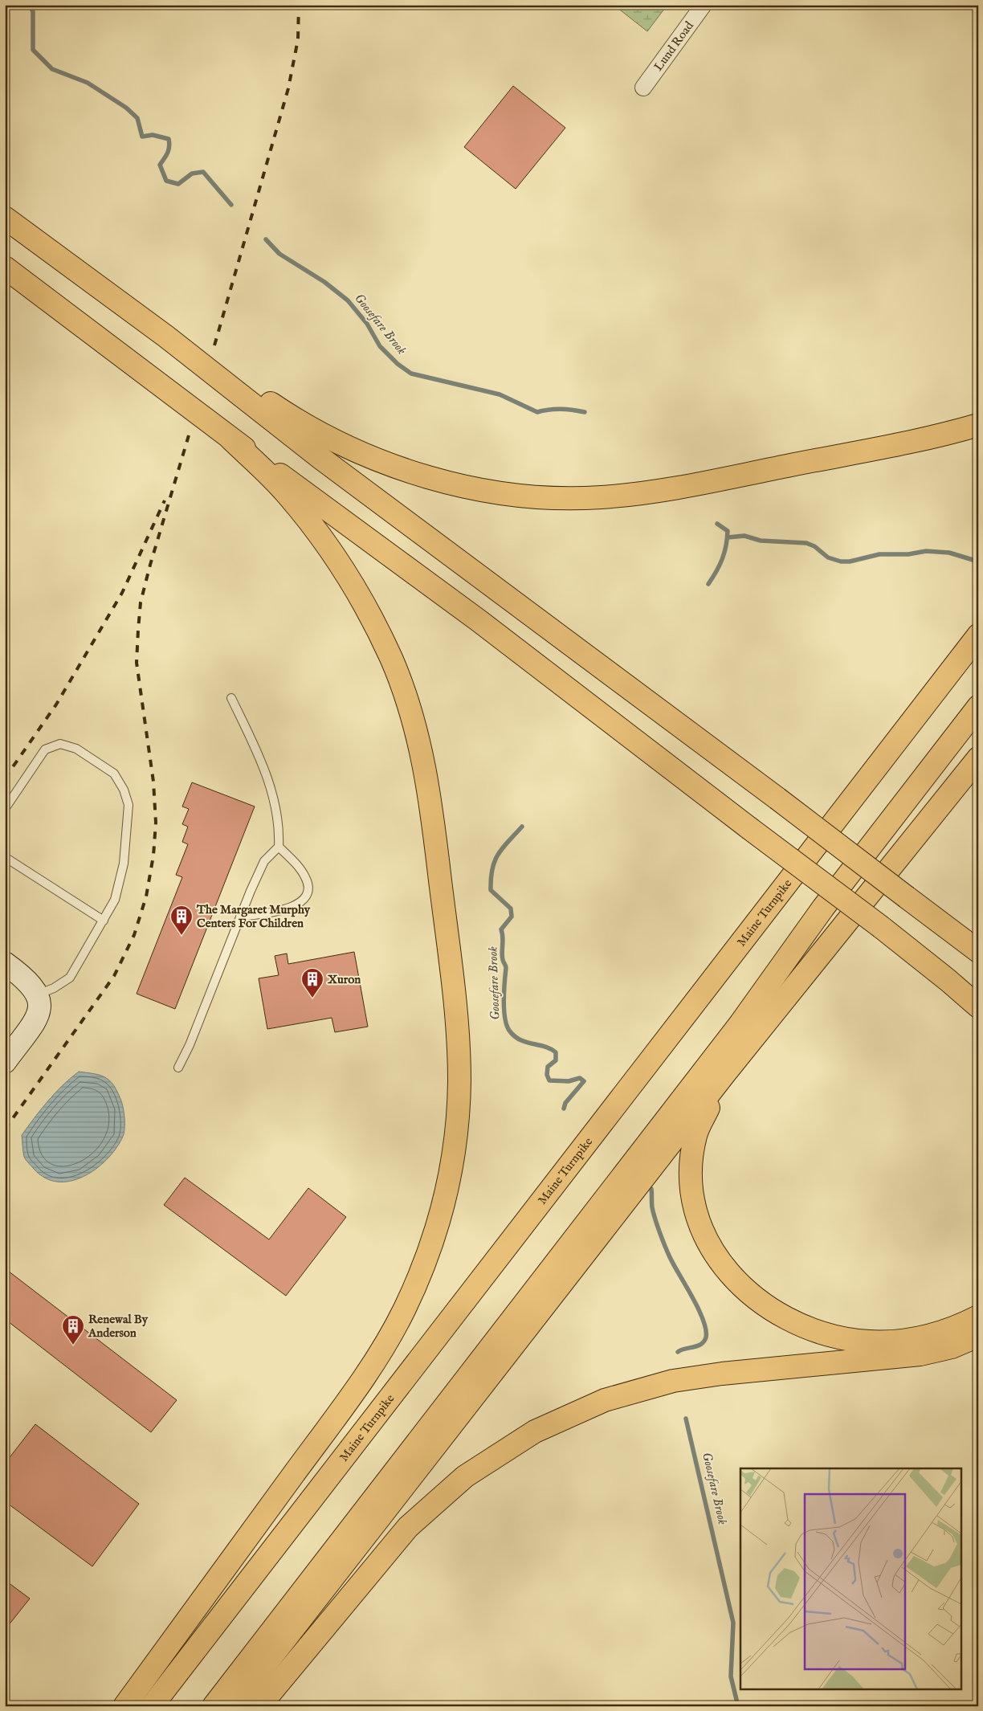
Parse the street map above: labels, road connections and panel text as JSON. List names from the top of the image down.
{
  "streets": {
    "highway": ["Maine Turnpike"],
    "street": ["Lund Road"]
  },
  "water": ["Goosefare Brook"],
  "places": {
    "building": ["The Margaret Murphy Centers For Children", "Xuron", "Renewal By Anderson"]
  }
}
